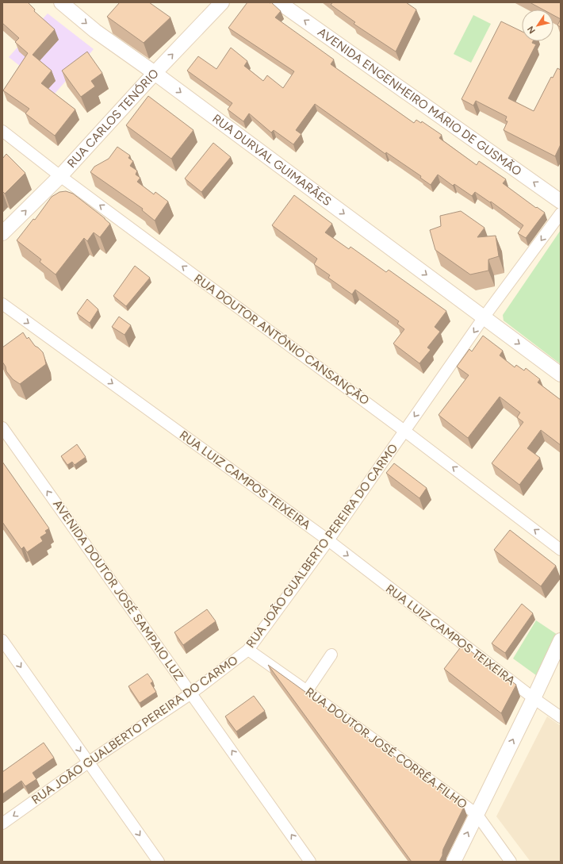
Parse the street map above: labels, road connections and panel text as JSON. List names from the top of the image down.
{
  "streets": {
    "street": [
      "AVENIDA ENGENHEIRO MÁRIO DE GUSMÃO",
      "RUA CARLOS TENÓRIO",
      "RUA DURVAL GUIMARÃES",
      "RUA DOUTOR ANTÔNIO CANSANÇÃO",
      "RUA LUIZ CAMPOS TEIXEIRA",
      "RUA JOÃO GUALBERTO PEREIRA DO CARMO",
      "AVENIDA DOUTOR JOSÉ SAMPAIO LUZ",
      "RUA DOUTOR JOSÉ CORRÊA FILHO"
    ]
  },
  "crossings": [
    ["RUA CARLOS TENÓRIO", "RUA DURVAL GUIMARÃES"],
    ["RUA CARLOS TENÓRIO", "RUA DOUTOR ANTÔNIO CANSANÇÃO"],
    ["RUA DURVAL GUIMARÃES", "RUA JOÃO GUALBERTO PEREIRA DO CARMO"],
    ["RUA DOUTOR ANTÔNIO CANSANÇÃO", "RUA JOÃO GUALBERTO PEREIRA DO CARMO"],
    ["RUA LUIZ CAMPOS TEIXEIRA", "RUA JOÃO GUALBERTO PEREIRA DO CARMO"],
    ["RUA JOÃO GUALBERTO PEREIRA DO CARMO", "AVENIDA DOUTOR JOSÉ SAMPAIO LUZ"],
    ["RUA JOÃO GUALBERTO PEREIRA DO CARMO", "RUA DOUTOR JOSÉ CORRÊA FILHO"]
  ],
  "one_way": [
    "AVENIDA ENGENHEIRO MÁRIO DE GUSMÃO",
    "RUA CARLOS TENÓRIO",
    "RUA DURVAL GUIMARÃES",
    "RUA DOUTOR ANTÔNIO CANSANÇÃO",
    "RUA LUIZ CAMPOS TEIXEIRA",
    "RUA JOÃO GUALBERTO PEREIRA DO CARMO",
    "AVENIDA DOUTOR JOSÉ SAMPAIO LUZ"
  ],
  "north": "bottom left"
}
